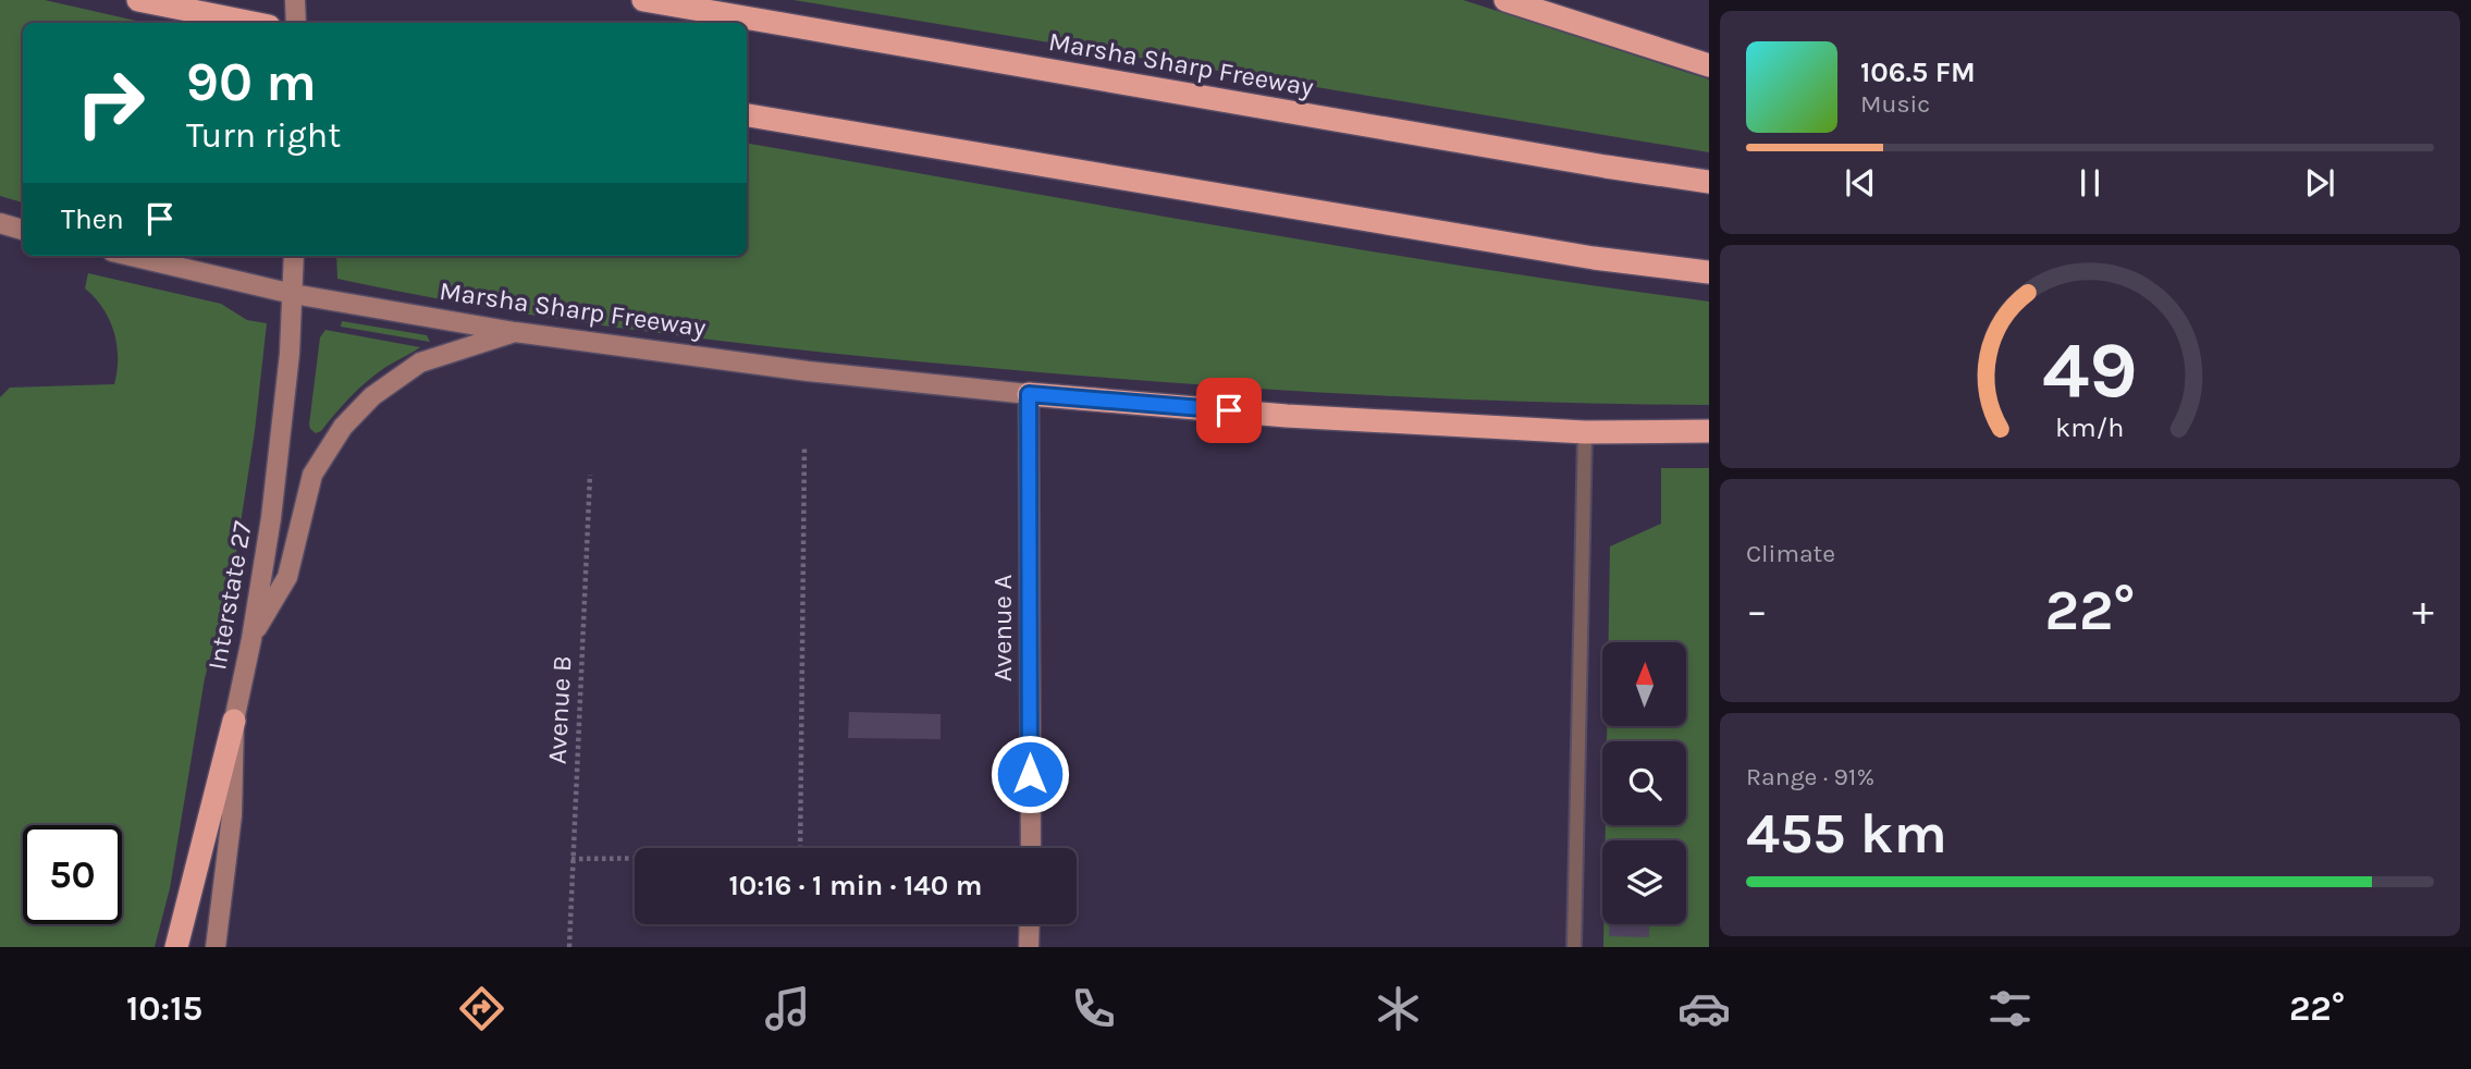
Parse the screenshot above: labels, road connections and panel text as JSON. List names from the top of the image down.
{
  "streets": {
    "highway": ["Marsha Sharp Freeway"],
    "main road": ["Interstate 27", "Avenue A"],
    "path": ["Avenue B"]
  },
  "crossings": [
    ["Marsha Sharp Freeway", "Interstate 27"],
    ["Marsha Sharp Freeway", "Avenue A"]
  ],
  "north": "top",
  "page": {
    "turn": ["90 m", "Turn right"],
    "song": ["106.5 FM", "Music"],
    "then": "Then",
    "tile": [
      "Climate",
      ["Range · 91%", "455 km"]
    ],
    "heat": ["−", "22°", "+"],
    "limit": "50",
    "trip": "10:16 · 1 min · 140 m",
    "tabs": ["10:15", "22°"],
    "gauge": ["49", "km/h"]
  }
}
